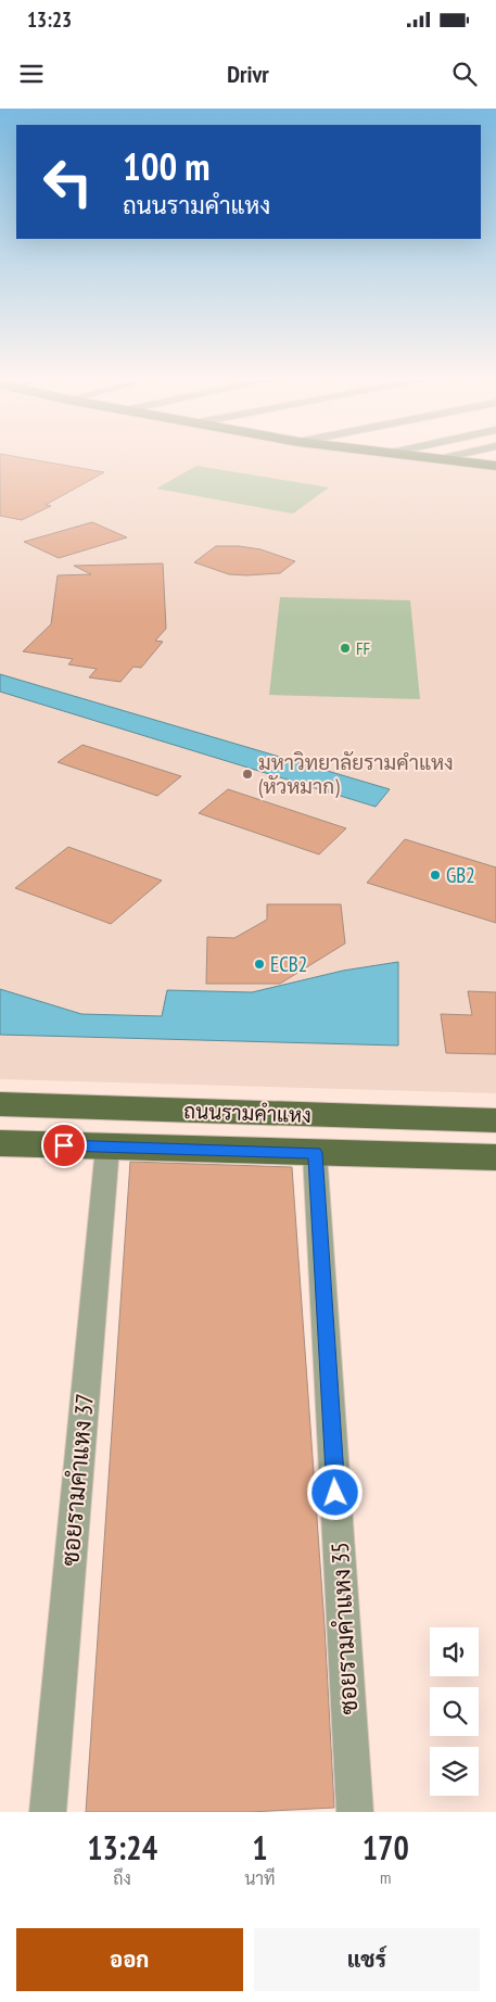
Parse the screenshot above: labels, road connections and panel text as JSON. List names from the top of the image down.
{
  "streets": {
    "main road": ["ถนนรามคำแหง"],
    "street": ["ซอยรามคำแหง 37", "ซอยรามคำแหง 35"]
  },
  "crossings": [
    ["ถนนรามคำแหง", "ซอยรามคำแหง 37"],
    ["ถนนรามคำแหง", "ซอยรามคำแหง 35"]
  ],
  "places": [
    "FF",
    "มหาวิทยาลัยรามคำแหง (หัวหมาก)",
    "GB2",
    "ECB2"
  ],
  "page": {
    "status": "13:23",
    "header": "Drivr",
    "turn": ["100 m", "ถนนรามคำแหง"],
    "eta": [
      "13:24",
      "ถึง",
      "1",
      "นาที",
      "170",
      "m"
    ],
    "buttons": ["ออก", "แชร์"]
  }
}
